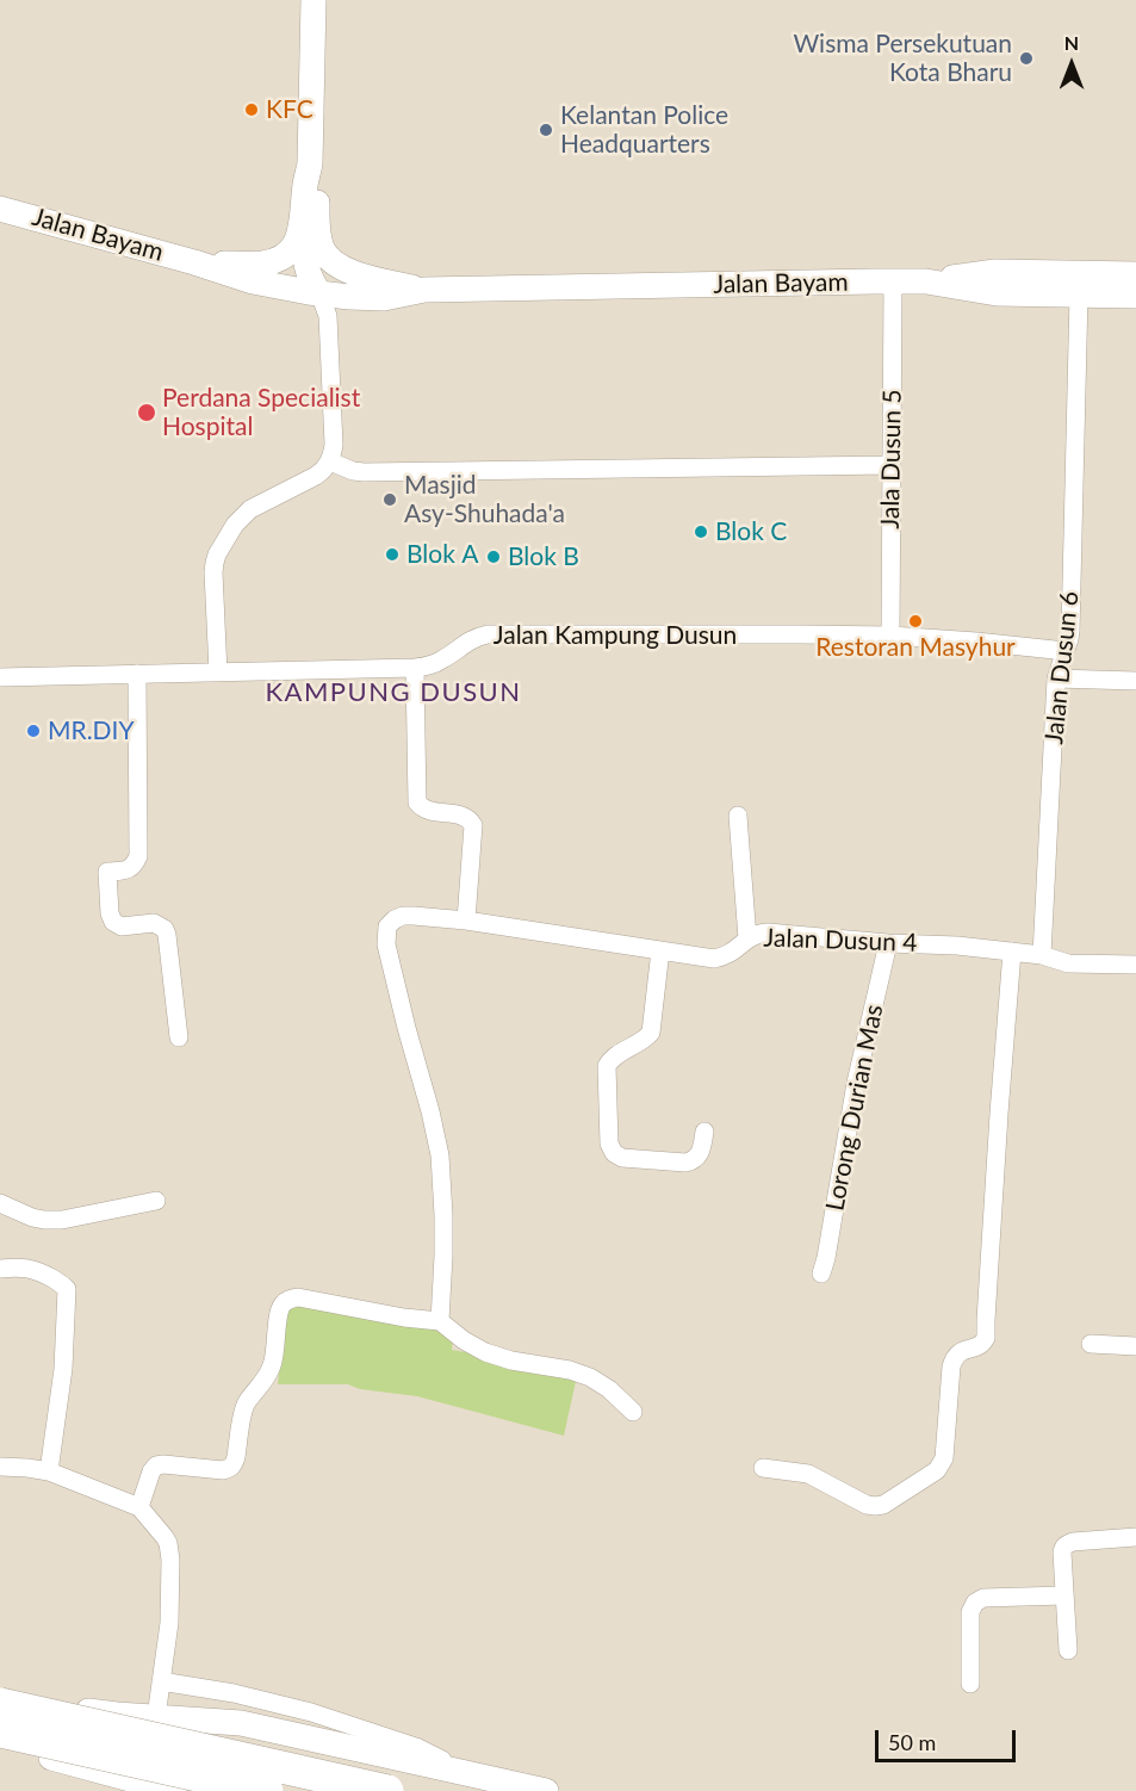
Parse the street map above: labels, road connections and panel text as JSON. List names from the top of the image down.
{
  "streets": {
    "main road": ["Jalan Bayam"],
    "street": [
      "Jala Dusun 5",
      "Jalan Kampung Dusun",
      "Jalan Dusun 6",
      "Jalan Dusun 4",
      "Lorong Durian Mas"
    ]
  },
  "crossings": [
    ["Jalan Bayam", "Jala Dusun 5"],
    ["Jalan Bayam", "Jalan Dusun 6"],
    ["Jala Dusun 5", "Jalan Kampung Dusun"],
    ["Jalan Kampung Dusun", "Jalan Dusun 6"],
    ["Jalan Dusun 6", "Jalan Dusun 4"],
    ["Jalan Dusun 4", "Lorong Durian Mas"]
  ],
  "districts": ["KAMPUNG DUSUN"],
  "places": [
    "Wisma Persekutuan Kota Bharu",
    "KFC",
    "Kelantan Police Headquarters",
    "Perdana Specialist Hospital",
    "Masjid Asy-Shuhada'a",
    "Blok C",
    "Blok A",
    "Blok B",
    "Restoran Masyhur",
    "MR.DIY"
  ],
  "scale_bar": "50 m",
  "north": "top"
}
